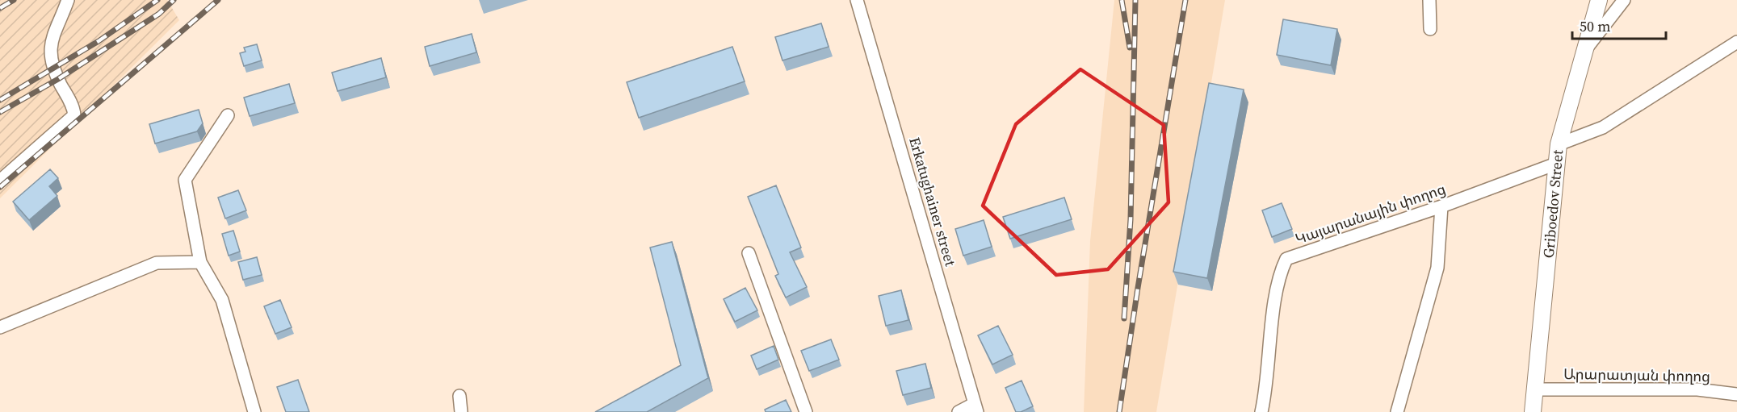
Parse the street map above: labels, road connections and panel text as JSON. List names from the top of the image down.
{
  "streets": {
    "main road": ["Griboedov Street"],
    "street": ["Erkatughainer street", "Կայարանային փողոց", "Արարատյան փողոց"]
  },
  "crossings": [
    ["Griboedov Street", "Կայարանային փողոց"],
    ["Griboedov Street", "Արարատյան փողոց"]
  ],
  "scale_bar": "50 m"
}
